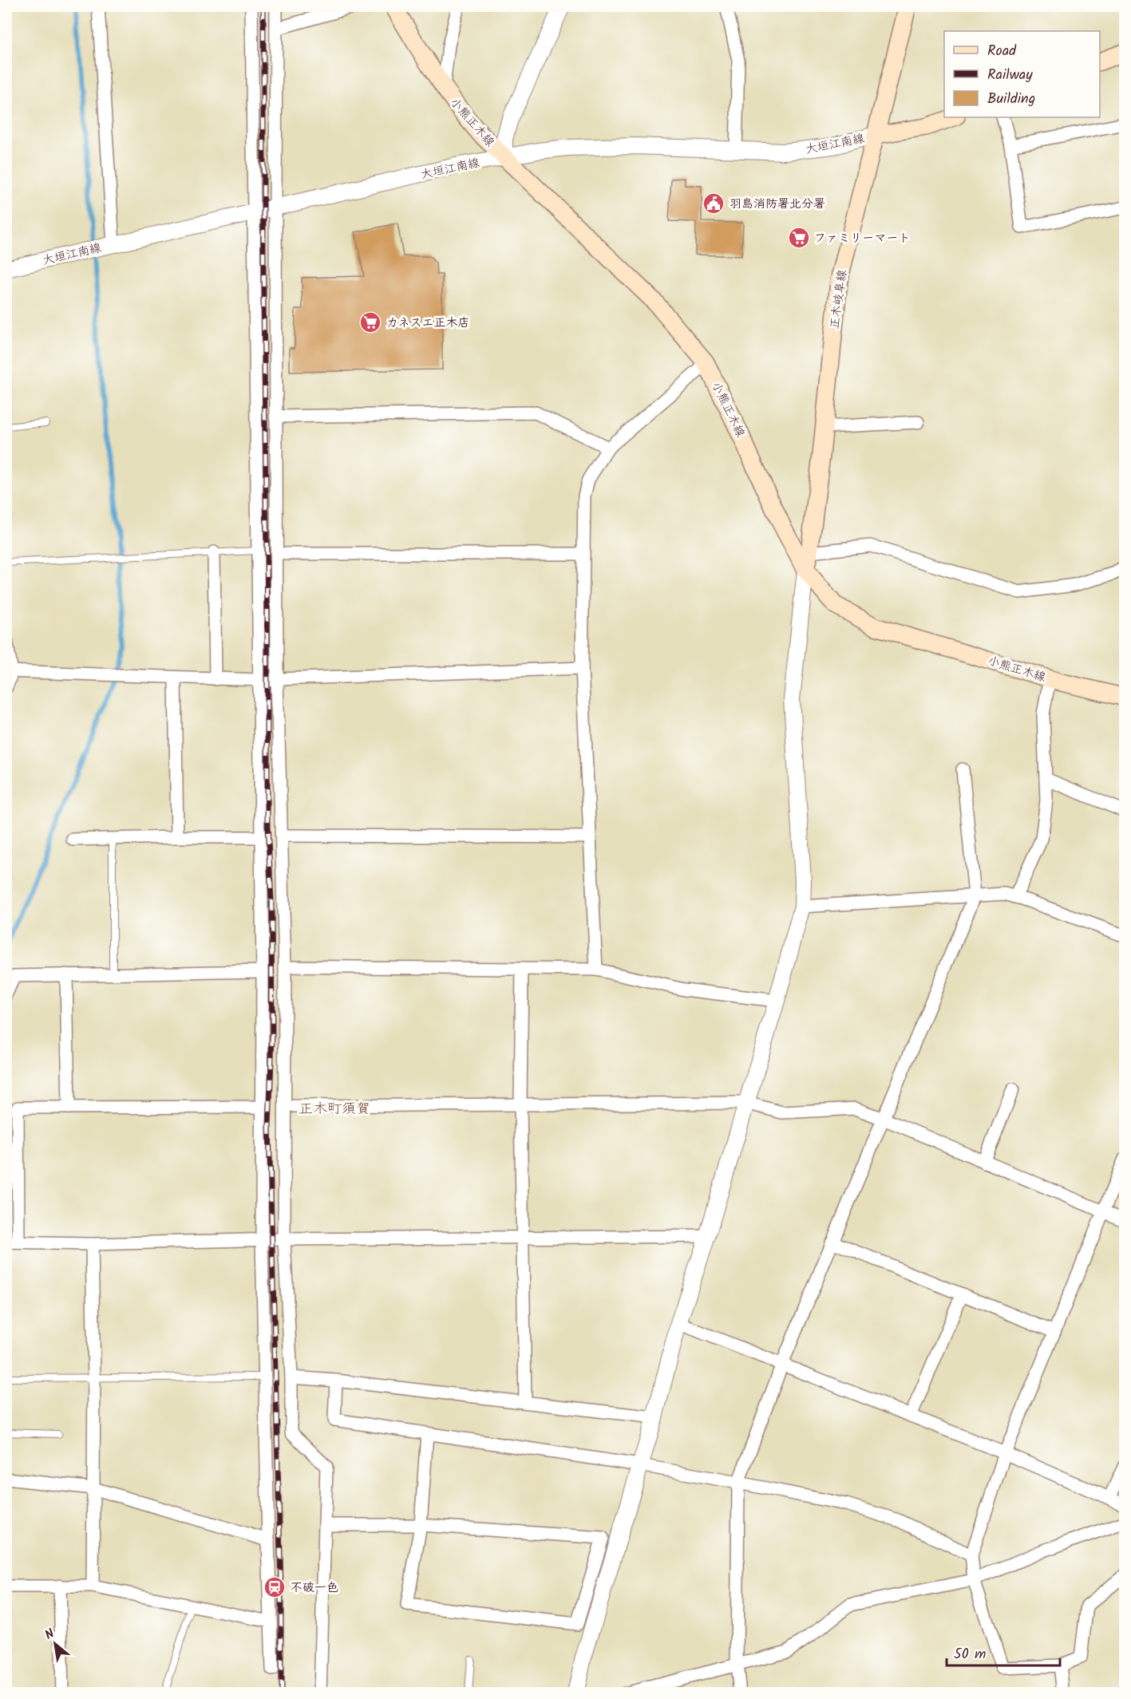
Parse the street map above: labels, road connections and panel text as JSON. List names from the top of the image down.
{
  "streets": {
    "main road": ["小熊正木線", "大垣江南線", "正木岐阜線"]
  },
  "crossings": [
    ["小熊正木線", "大垣江南線"],
    ["小熊正木線", "正木岐阜線"],
    ["大垣江南線", "正木岐阜線"]
  ],
  "districts": ["正木町須賀"],
  "places": {
    "public building": ["羽島消防署北分署"],
    "supermarket": ["ファミリーマート", "カネスエ正木店"],
    "station": ["不破一色"]
  },
  "legend": ["Road", "Railway", "Building"],
  "scale_bar": "50 m",
  "north": "top left"
}
